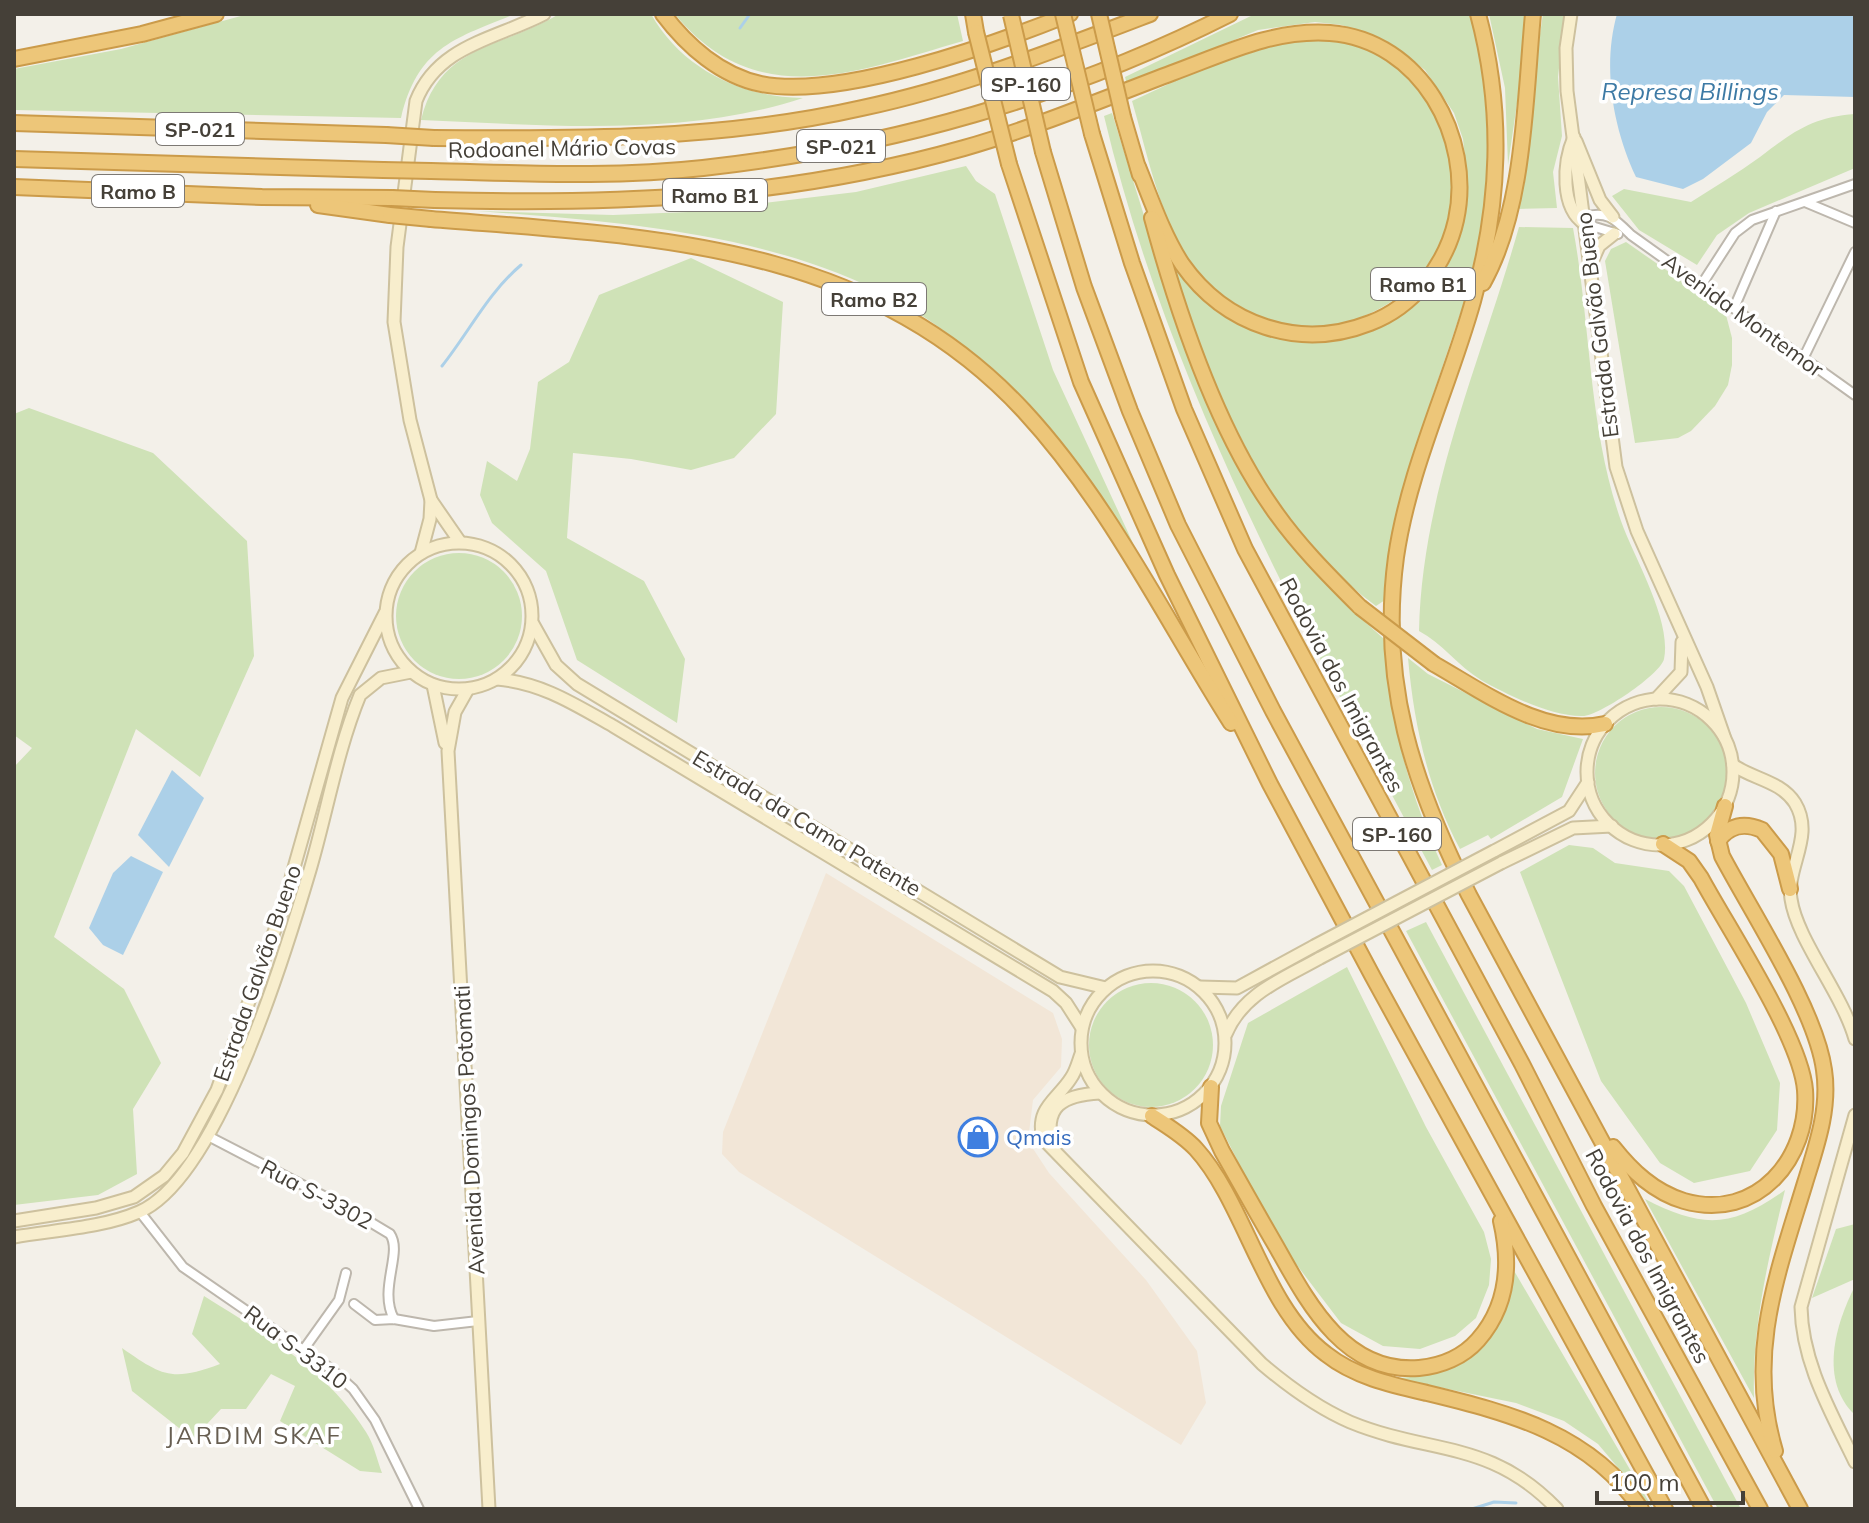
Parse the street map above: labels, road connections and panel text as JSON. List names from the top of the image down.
{
  "streets": {
    "highway": [
      "SP-160",
      "SP-021",
      "Rodoanel Mário Covas",
      "Ramo B",
      "Ramo B1",
      "Ramo B2",
      "Rodovia dos Imigrantes"
    ],
    "main road": ["Estrada Galvão Bueno", "Estrada da Cama Patente", "Avenida Domingos Potomati"],
    "street": ["Avenida Montemor", "Rua S-3302", "Rua S-3310"]
  },
  "crossings": [
    ["Ramo B", "Ramo B1"],
    ["Ramo B", "Ramo B2"],
    ["Ramo B1", "Ramo B2"],
    ["Estrada Galvão Bueno", "Estrada da Cama Patente"],
    ["Estrada Galvão Bueno", "Avenida Domingos Potomati"],
    ["Estrada Galvão Bueno", "Rua S-3302"],
    ["Estrada Galvão Bueno", "Rua S-3310"],
    ["Estrada da Cama Patente", "Avenida Domingos Potomati"]
  ],
  "districts": ["JARDIM SKAF"],
  "water": ["Represa Billings"],
  "places": {
    "shop": ["Qmais"]
  },
  "scale_bar": "100 m"
}
